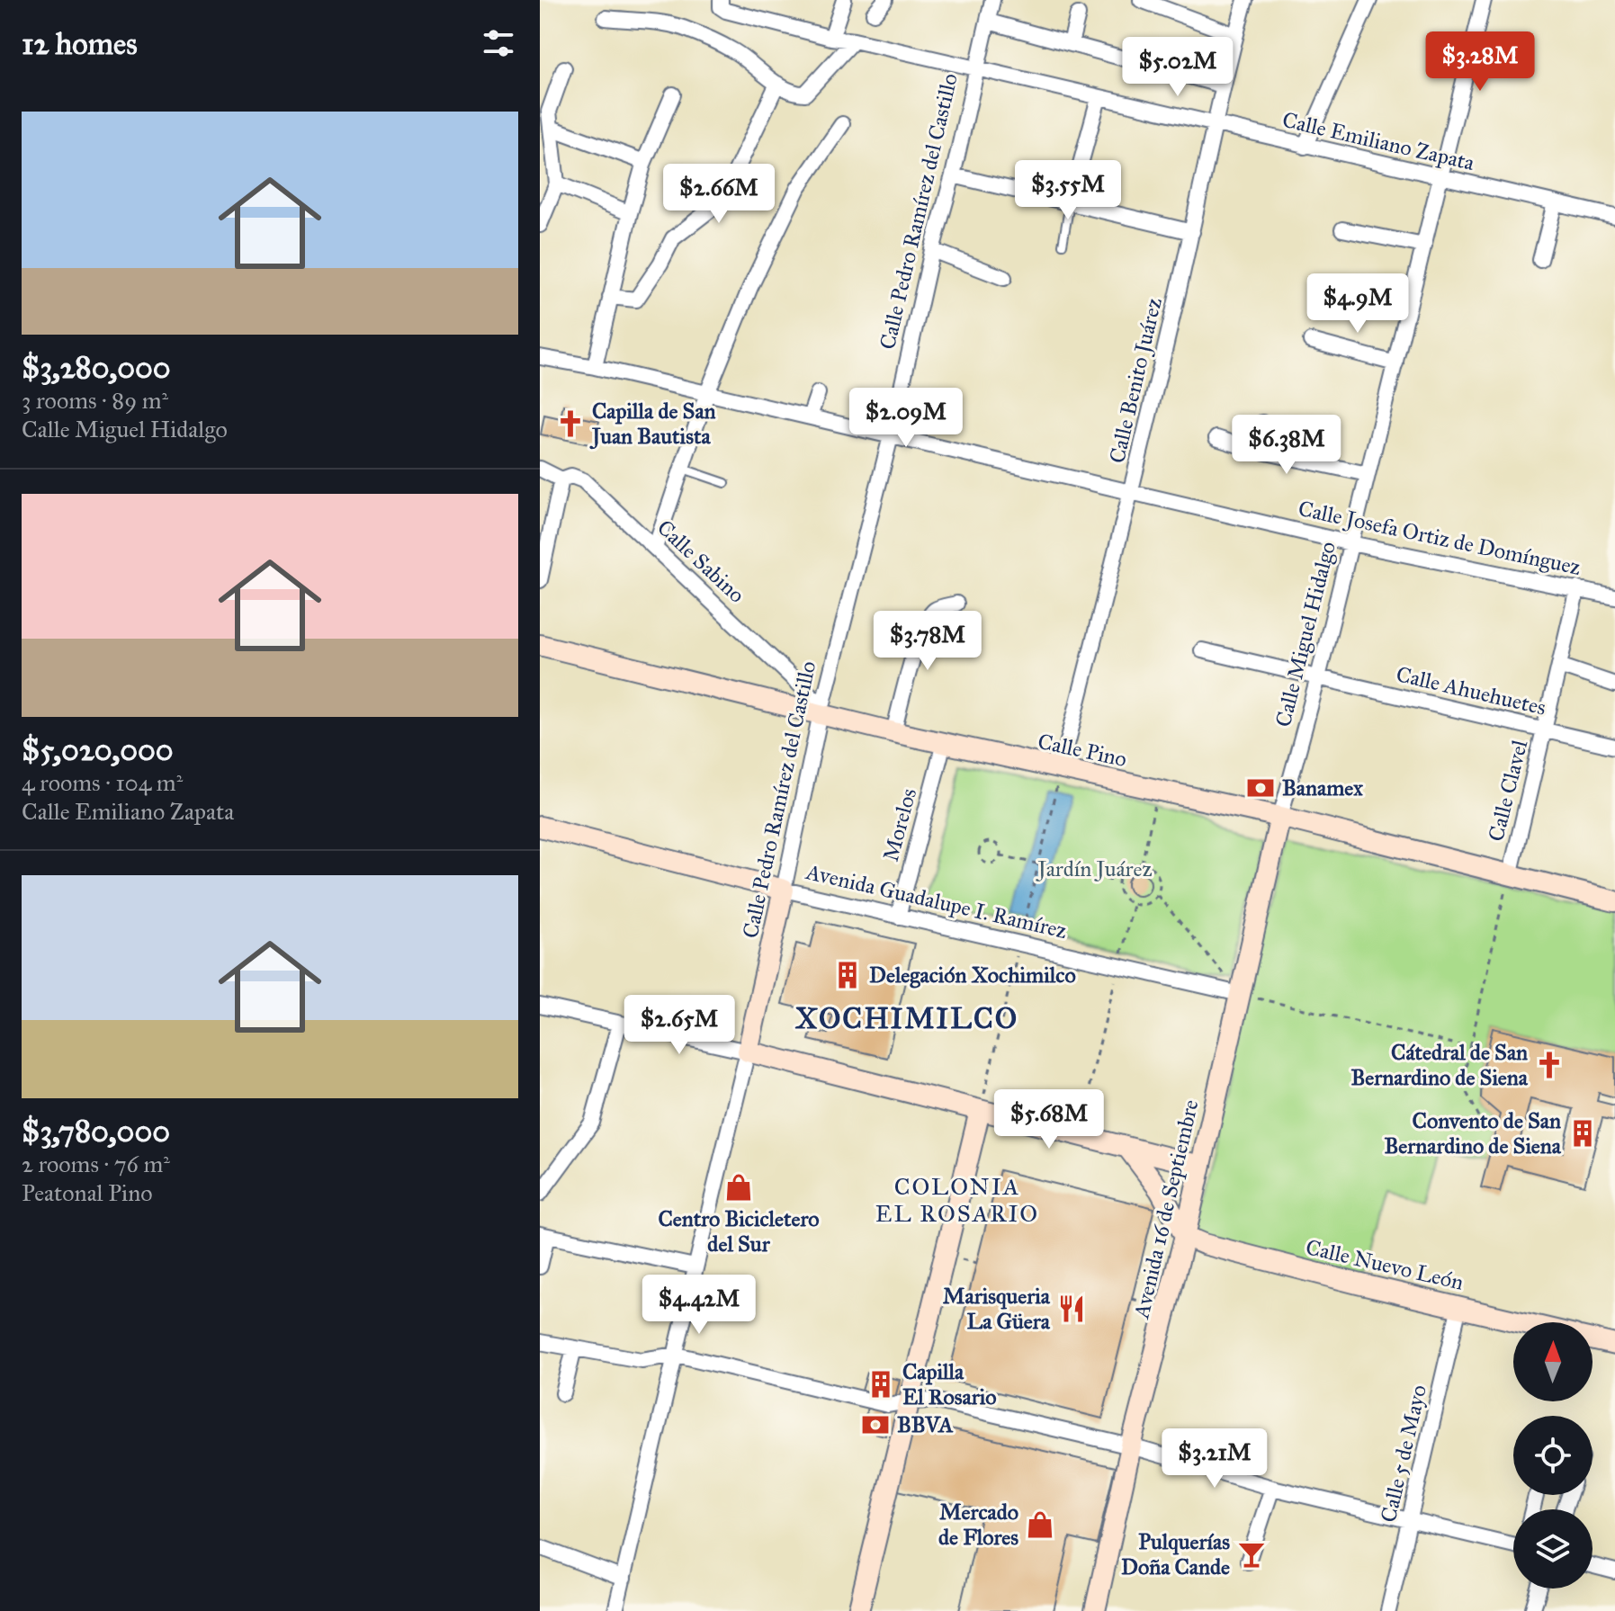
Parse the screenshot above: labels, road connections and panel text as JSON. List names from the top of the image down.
{
  "streets": {
    "street": [
      "Calle Emiliano Zapata",
      "Calle Pedro Ramírez del Castillo",
      "Calle Benito Juárez",
      "Calle Josefa Ortiz de Domínguez",
      "Calle Sabino",
      "Calle Miguel Hidalgo",
      "Calle Ahuehuetes",
      "Calle Pino",
      "Calle Clavel",
      "Morelos",
      "Avenida Guadalupe I. Ramírez",
      "Avenida 16 de Septiembre",
      "Calle Nuevo León",
      "Calle 5 de Mayo"
    ]
  },
  "crossings": [
    ["Calle Emiliano Zapata", "Calle Pedro Ramírez del Castillo"],
    ["Calle Emiliano Zapata", "Calle Benito Juárez"],
    ["Calle Emiliano Zapata", "Calle Miguel Hidalgo"],
    ["Calle Pedro Ramírez del Castillo", "Calle Josefa Ortiz de Domínguez"],
    ["Calle Pedro Ramírez del Castillo", "Calle Sabino"],
    ["Calle Pedro Ramírez del Castillo", "Calle Pino"],
    ["Calle Pedro Ramírez del Castillo", "Avenida Guadalupe I. Ramírez"],
    ["Calle Benito Juárez", "Calle Josefa Ortiz de Domínguez"],
    ["Calle Benito Juárez", "Calle Pino"],
    ["Calle Josefa Ortiz de Domínguez", "Calle Miguel Hidalgo"],
    ["Calle Josefa Ortiz de Domínguez", "Calle Clavel"],
    ["Calle Sabino", "Calle Pino"],
    ["Calle Miguel Hidalgo", "Calle Ahuehuetes"],
    ["Calle Miguel Hidalgo", "Calle Pino"],
    ["Calle Miguel Hidalgo", "Avenida 16 de Septiembre"],
    ["Calle Ahuehuetes", "Calle Clavel"],
    ["Calle Pino", "Calle Clavel"],
    ["Calle Pino", "Morelos"],
    ["Calle Pino", "Avenida 16 de Septiembre"],
    ["Morelos", "Avenida Guadalupe I. Ramírez"],
    ["Avenida Guadalupe I. Ramírez", "Avenida 16 de Septiembre"],
    ["Avenida 16 de Septiembre", "Calle Nuevo León"],
    ["Calle Nuevo León", "Calle 5 de Mayo"]
  ],
  "districts": ["XOCHIMILCO", "COLONIA EL ROSARIO"],
  "parks": ["Jardín Juárez"],
  "places": {
    "church": ["Capilla de San Juan Bautista", "Cátedral de San Bernardino de Siena"],
    "bank": ["Banamex", "BBVA"],
    "building": ["Delegación Xochimilco", "Convento de San Bernardino de Siena", "Capilla El Rosario"],
    "shop": ["Centro Bicicletero del Sur", "Mercado de Flores"],
    "restaurant": ["Marisqueria La Güera"],
    "bar": ["Pulquerías Doña Cande"]
  },
  "north": "top",
  "page": {
    "heading": "12 homes",
    "price": [
      "$3.28M",
      "$5.02M",
      "$3.55M",
      "$2.66M",
      "$4.9M",
      "$2.09M",
      "$6.38M",
      "$3.78M",
      "$2.65M",
      "$5.68M",
      "$4.42M",
      "$3.21M"
    ],
    "list": [
      {
        "name": "$3,280,000",
        "note": "3 rooms · 89 m² · Calle Miguel Hidalgo"
      },
      {
        "name": "$5,020,000",
        "note": "4 rooms · 104 m² · Calle Emiliano Zapata"
      },
      {
        "name": "$3,780,000",
        "note": "2 rooms · 76 m² · Peatonal Pino"
      }
    ]
  }
}
